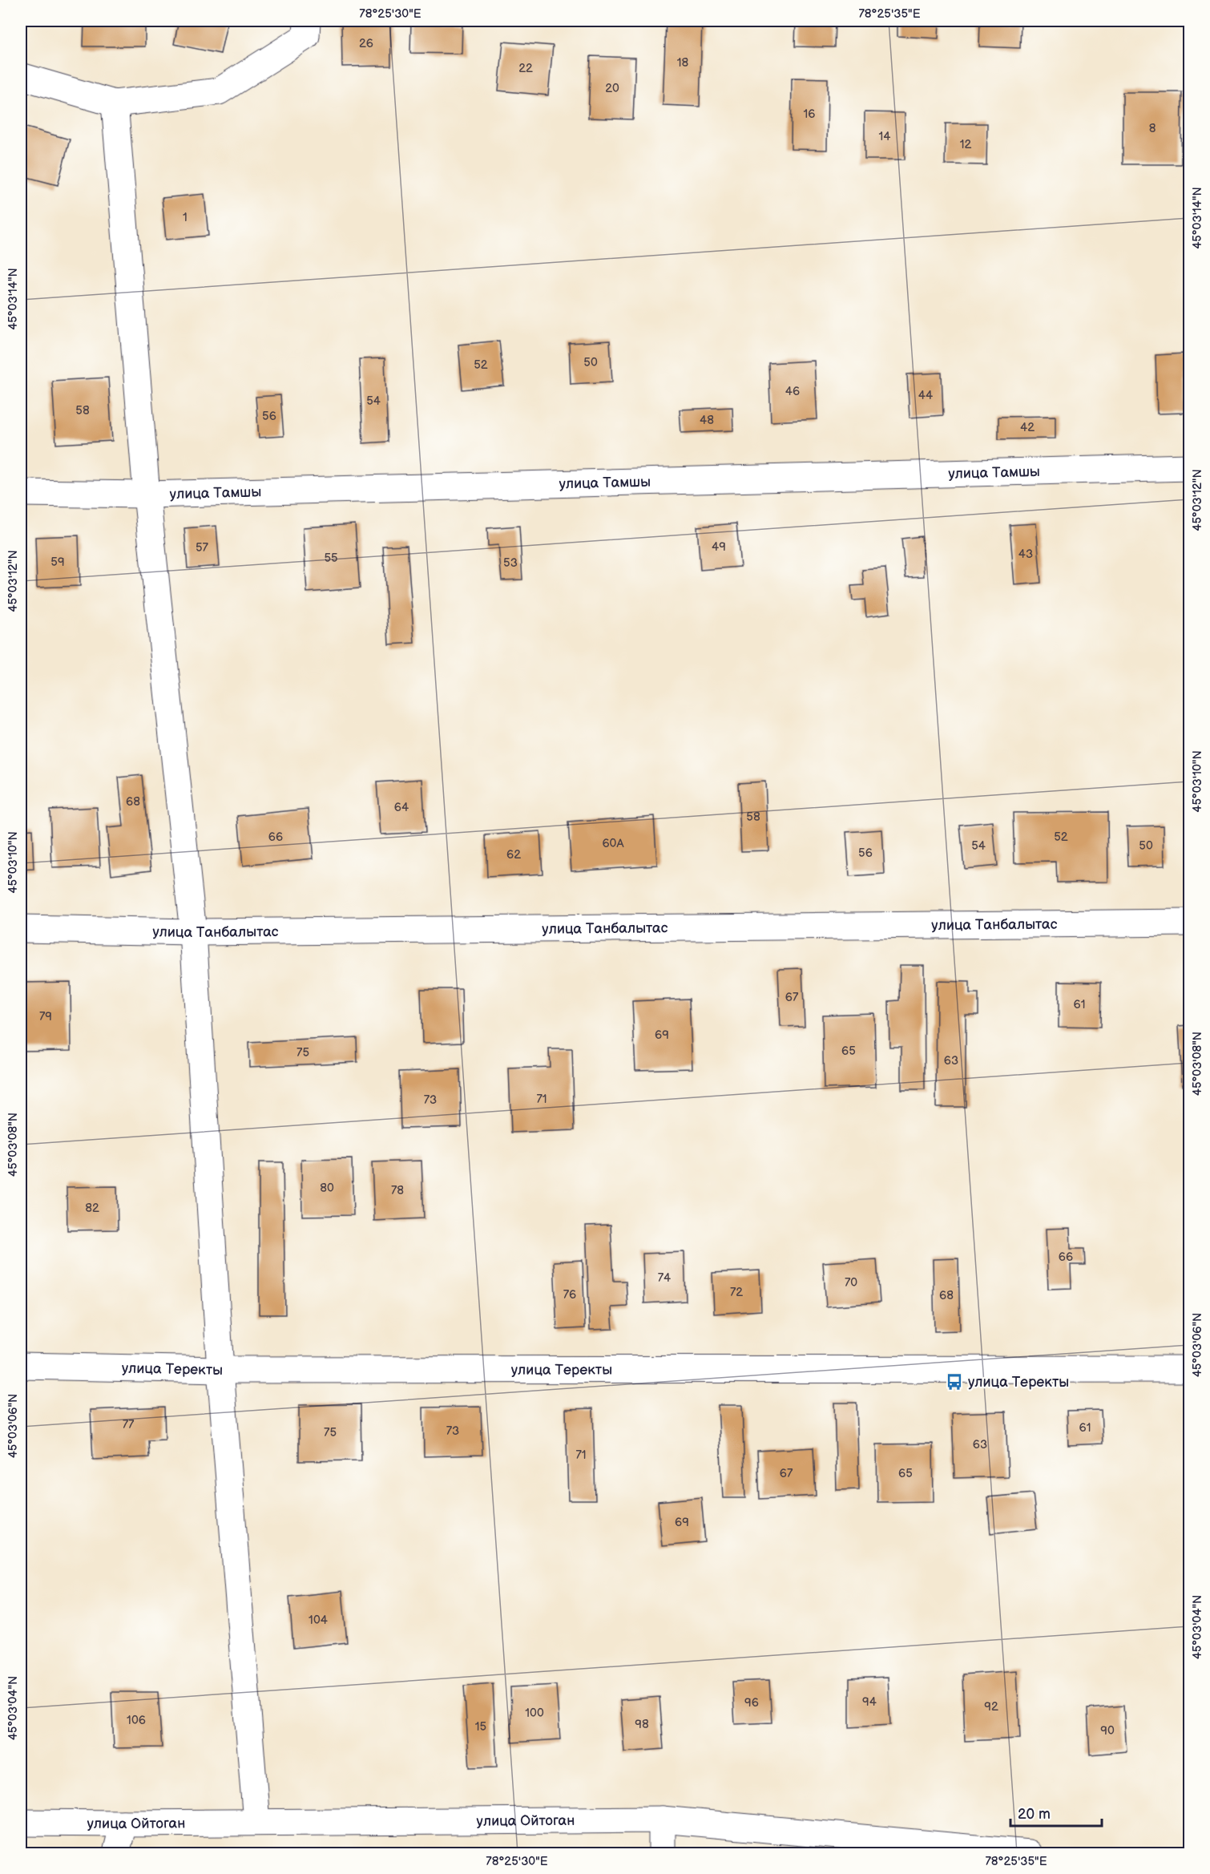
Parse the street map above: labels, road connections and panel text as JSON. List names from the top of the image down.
{
  "streets": {
    "street": [
      "улица Тамшы",
      "улица Танбалытас",
      "улица Теректы",
      "улица Ойтоган"
    ]
  },
  "places": {
    "bus stop": ["улица Теректы"]
  },
  "house_numbers": [
    "26",
    "18",
    "22",
    "20",
    "16",
    "8",
    "14",
    "12",
    "1",
    "50",
    "52",
    "46",
    "44",
    "54",
    "58",
    "56",
    "48",
    "42",
    "49",
    "57",
    "43",
    "55",
    "59",
    "53",
    "68",
    "64",
    "58",
    "66",
    "52",
    "60А",
    "54",
    "50",
    "56",
    "62",
    "67",
    "61",
    "79",
    "69",
    "65",
    "75",
    "63",
    "71",
    "73",
    "80",
    "78",
    "82",
    "66",
    "74",
    "70",
    "72",
    "76",
    "68",
    "77",
    "61",
    "73",
    "75",
    "63",
    "71",
    "67",
    "65",
    "69",
    "104",
    "94",
    "96",
    "92",
    "100",
    "106",
    "98",
    "15",
    "90"
  ],
  "scale_bar": "20 m",
  "coordinates": [
    "78°25'30\"E",
    "78°25'35\"E",
    "45°03'14\"N",
    "45°03'12\"N",
    "45°03'10\"N",
    "45°03'08\"N",
    "45°03'06\"N",
    "45°03'04\"N"
  ]
}
